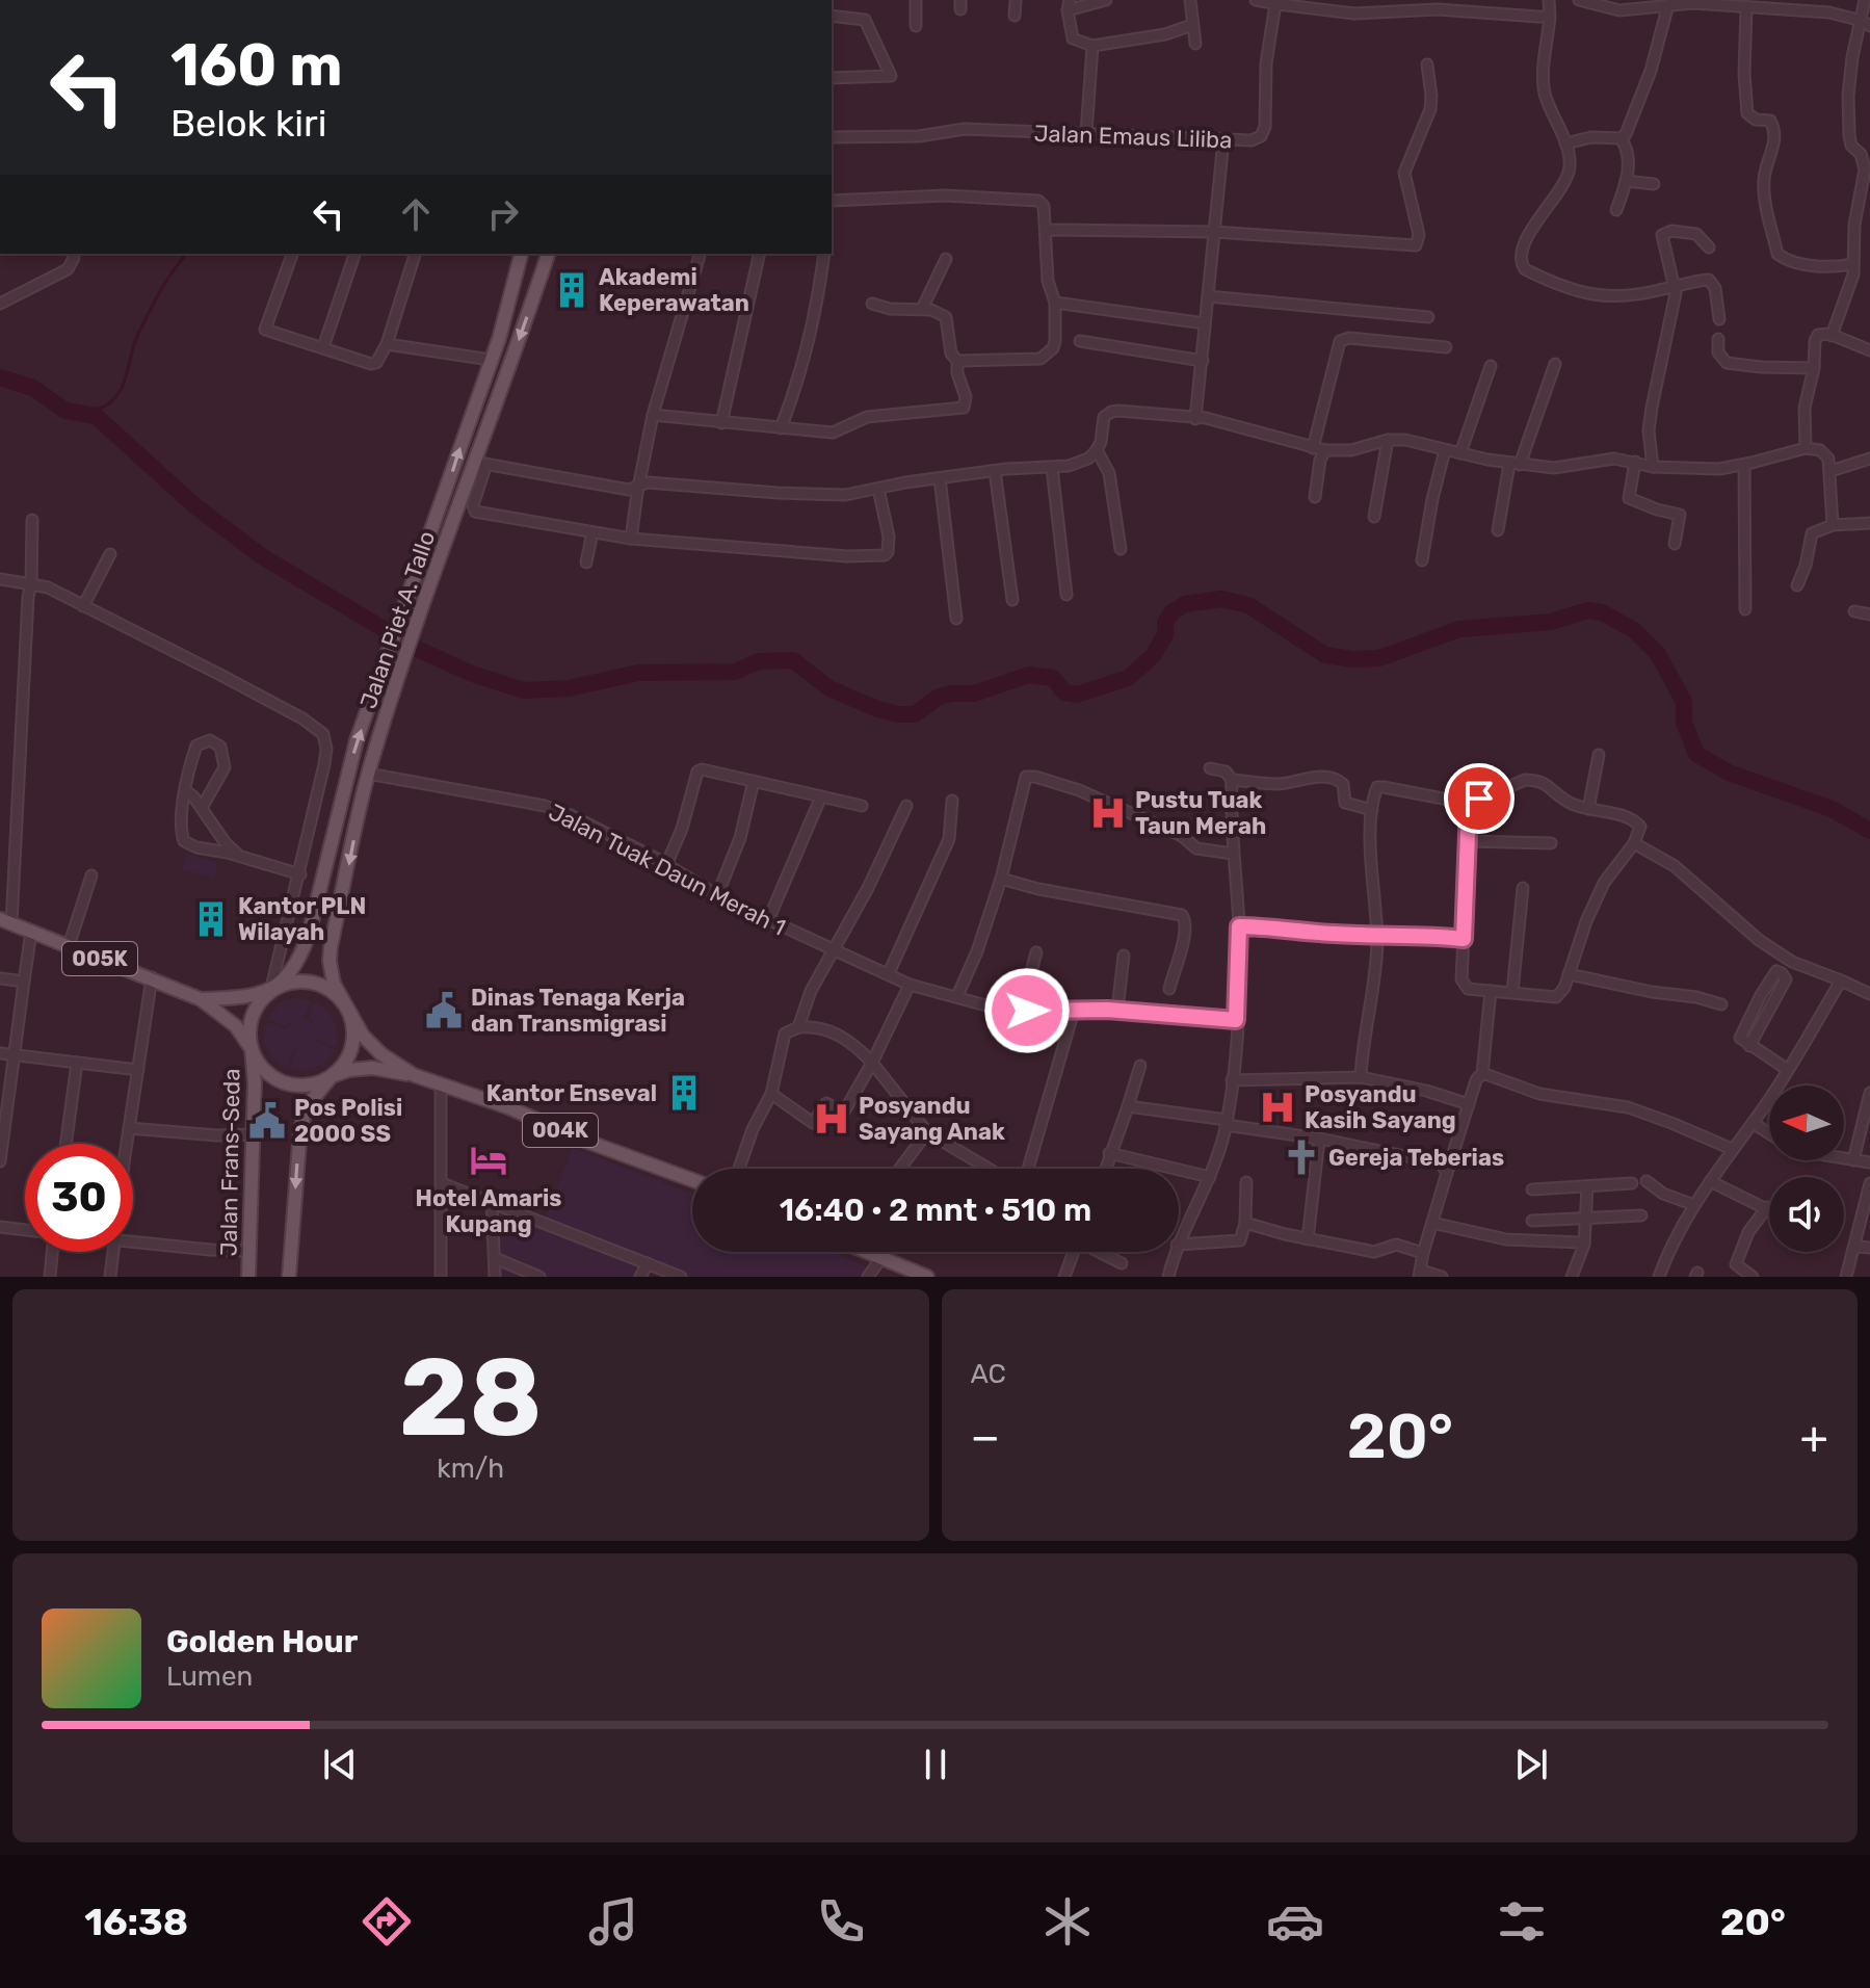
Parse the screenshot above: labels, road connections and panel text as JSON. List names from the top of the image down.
{
  "streets": {
    "main road": [
      "Jalan Piet A. Tallo",
      "005K",
      "004K",
      "Jalan Frans-Seda"
    ],
    "street": ["Jalan Emaus Liliba", "Jalan Tuak Daun Merah 1"]
  },
  "crossings": [
    ["Jalan Piet A. Tallo", "Jalan Tuak Daun Merah 1"],
    ["Jalan Piet A. Tallo", "005K"],
    ["Jalan Piet A. Tallo", "004K"],
    ["Jalan Piet A. Tallo", "Jalan Frans-Seda"],
    ["005K", "004K"],
    ["005K", "Jalan Frans-Seda"],
    ["004K", "Jalan Frans-Seda"]
  ],
  "places": {
    "building": ["Akademi Keperawatan", "Kantor PLN Wilayah", "Kantor Enseval"],
    "hospital": ["Pustu Tuak Taun Merah", "Posyandu Kasih Sayang", "Posyandu Sayang Anak"],
    "public building": ["Dinas Tenaga Kerja dan Transmigrasi", "Pos Polisi 2000 SS"],
    "church": ["Gereja Teberias"],
    "hotel": ["Hotel Amaris Kupang"]
  },
  "north": "left",
  "page": {
    "turn": ["160 m", "Belok kiri"],
    "limit": "30",
    "trip": "16:40 · 2 mnt · 510 m",
    "tile": [
      ["28", "km/h"],
      "AC"
    ],
    "heat": ["−", "20°", "+"],
    "song": ["Golden Hour", "Lumen"],
    "tabs": ["16:38", "20°"]
  }
}
